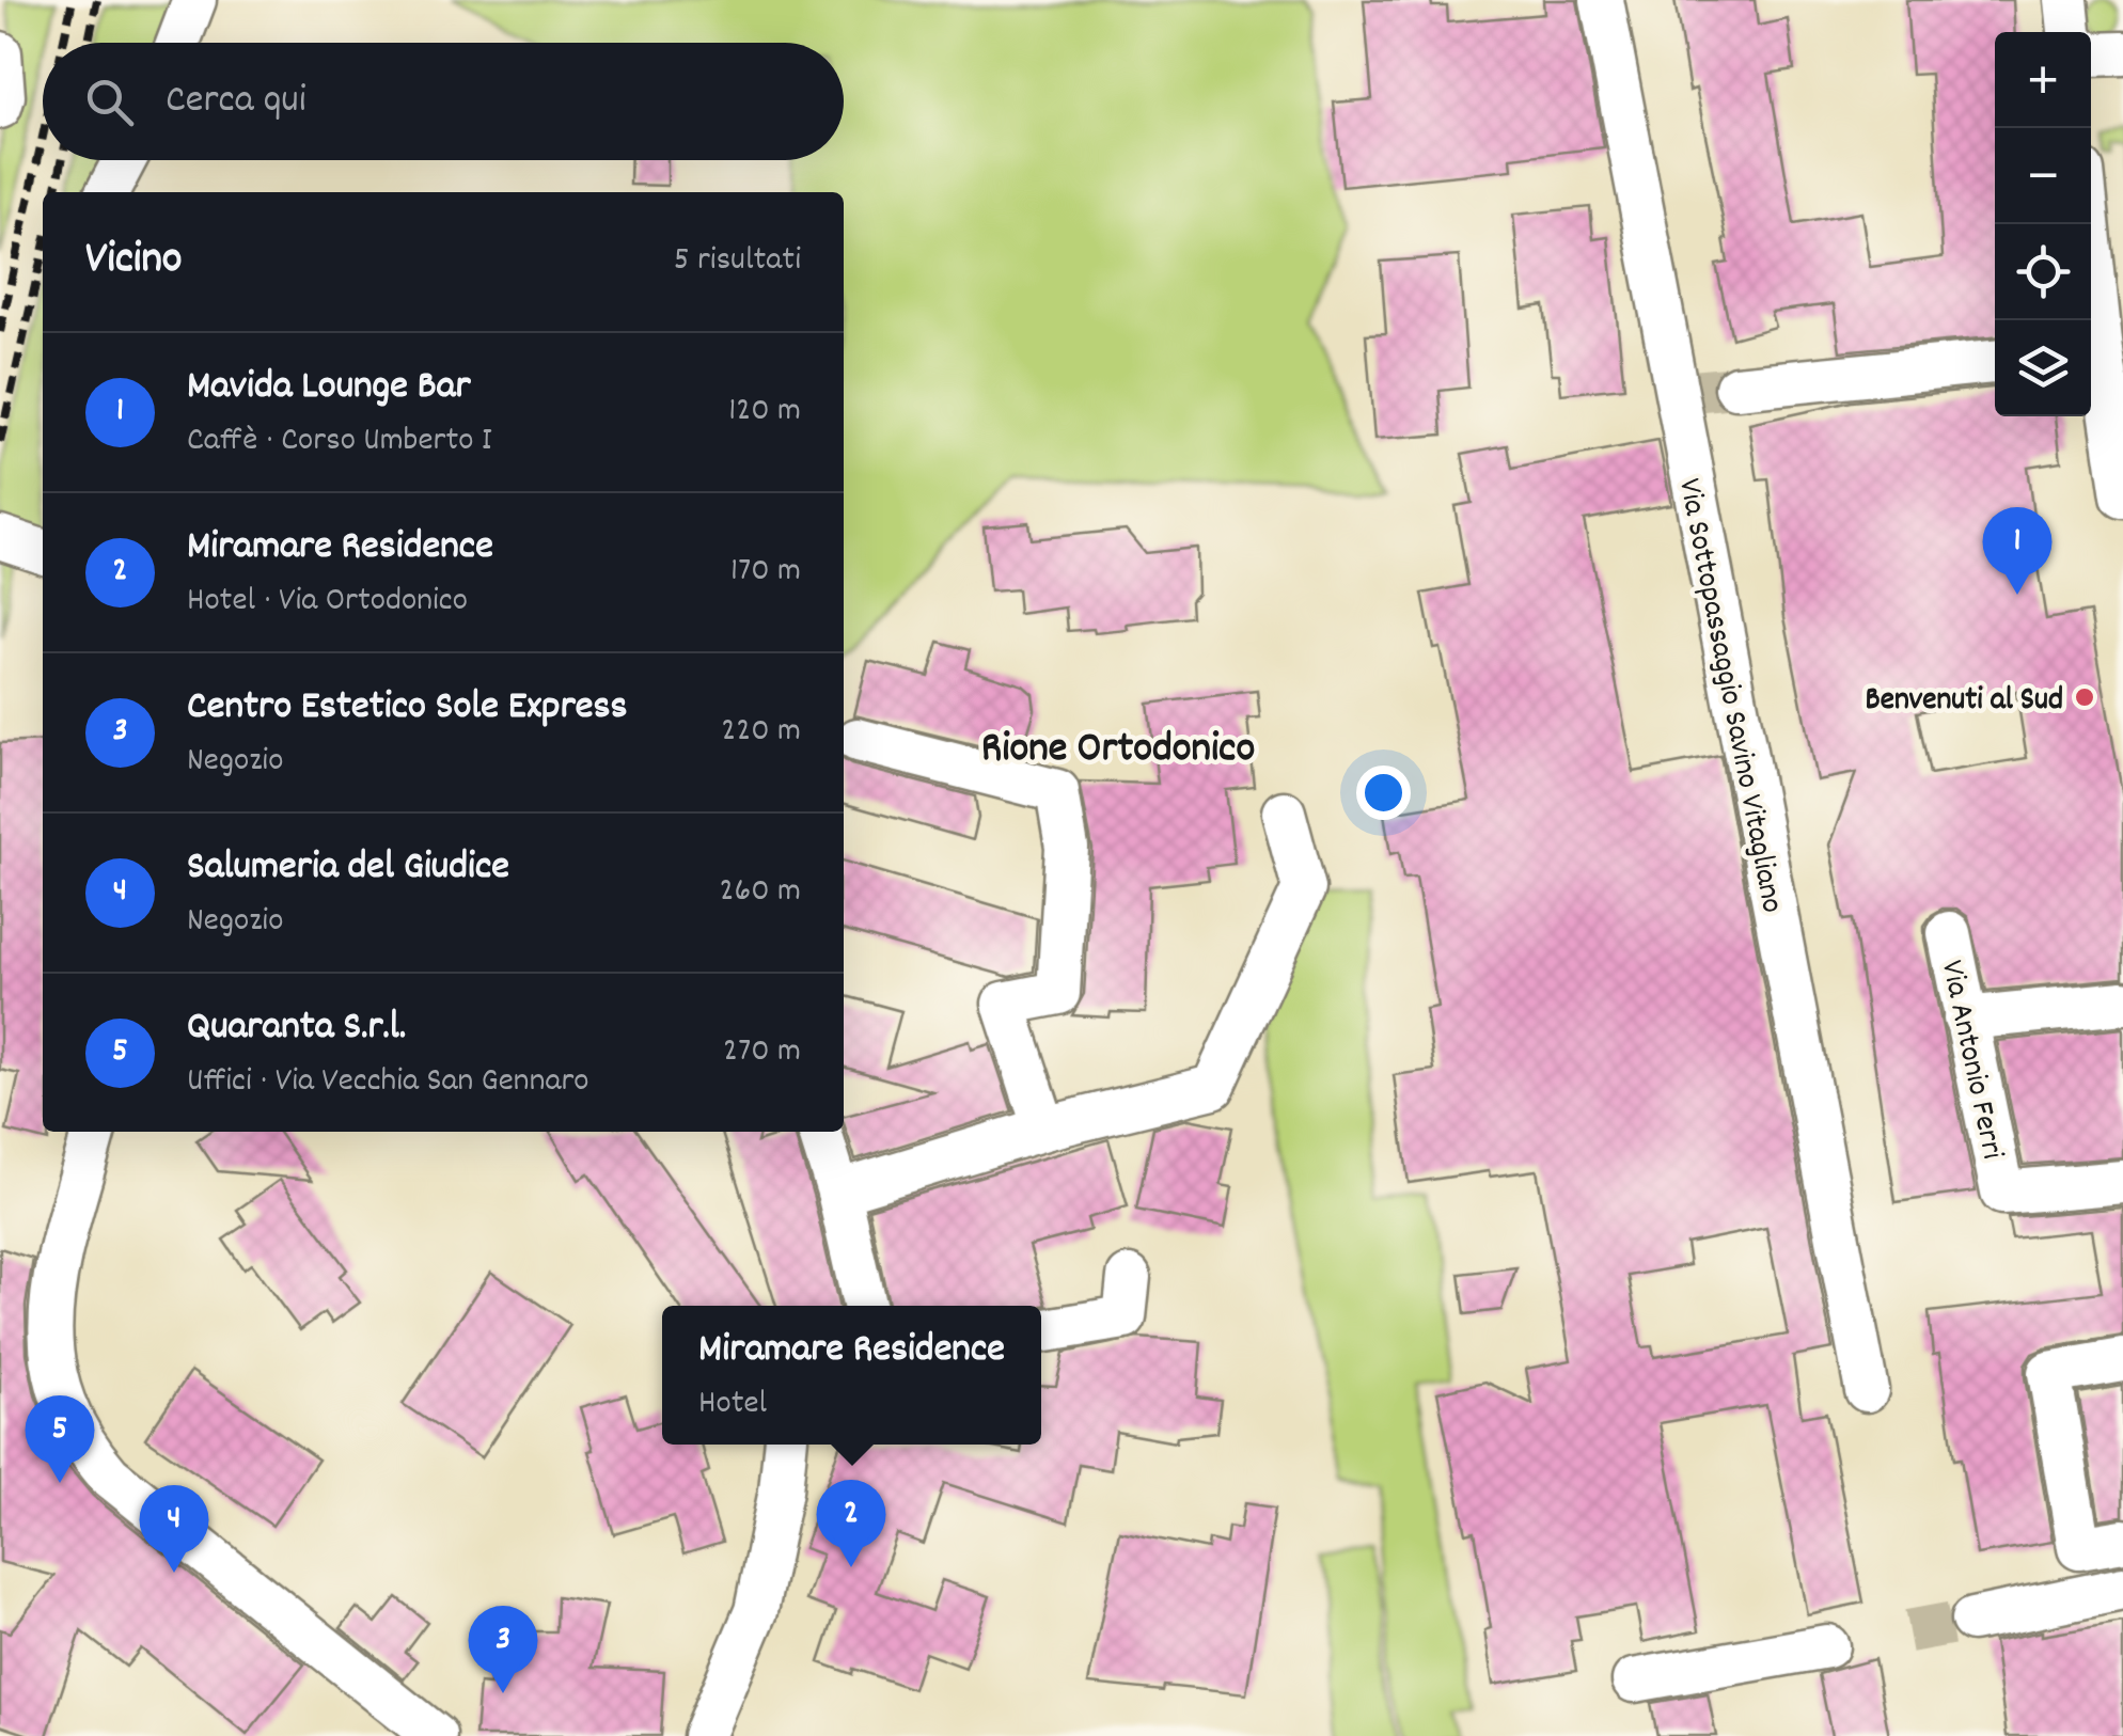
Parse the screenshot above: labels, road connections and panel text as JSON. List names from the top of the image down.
{
  "streets": {
    "street": ["Via Sottopassaggio Savino Vitagliano", "Via Antonio Ferri"]
  },
  "districts": ["Rione Ortodonico"],
  "places": ["Benvenuti al Sud"],
  "page": {
    "map_buttons": ["+", "−"],
    "search": "Cerca qui",
    "heading": ["Vicino", "5 risultati"],
    "list": [
      {
        "mark": "1",
        "name": "Mavida Lounge Bar",
        "note": "Caffè · Corso Umberto I",
        "value": "120 m"
      },
      {
        "mark": "2",
        "name": "Miramare Residence",
        "note": "Hotel · Via Ortodonico",
        "value": "170 m"
      },
      {
        "mark": "3",
        "name": "Centro Estetico Sole Express",
        "note": "Negozio",
        "value": "220 m"
      },
      {
        "mark": "4",
        "name": "Salumeria del Giudice",
        "note": "Negozio",
        "value": "260 m"
      },
      {
        "mark": "5",
        "name": "Quaranta S.r.l.",
        "note": "Uffici · Via Vecchia San Gennaro",
        "value": "270 m"
      }
    ],
    "pins": [
      "1",
      "5",
      "2",
      "4",
      "3"
    ],
    "popup": ["Miramare Residence", "Hotel"]
  }
}
